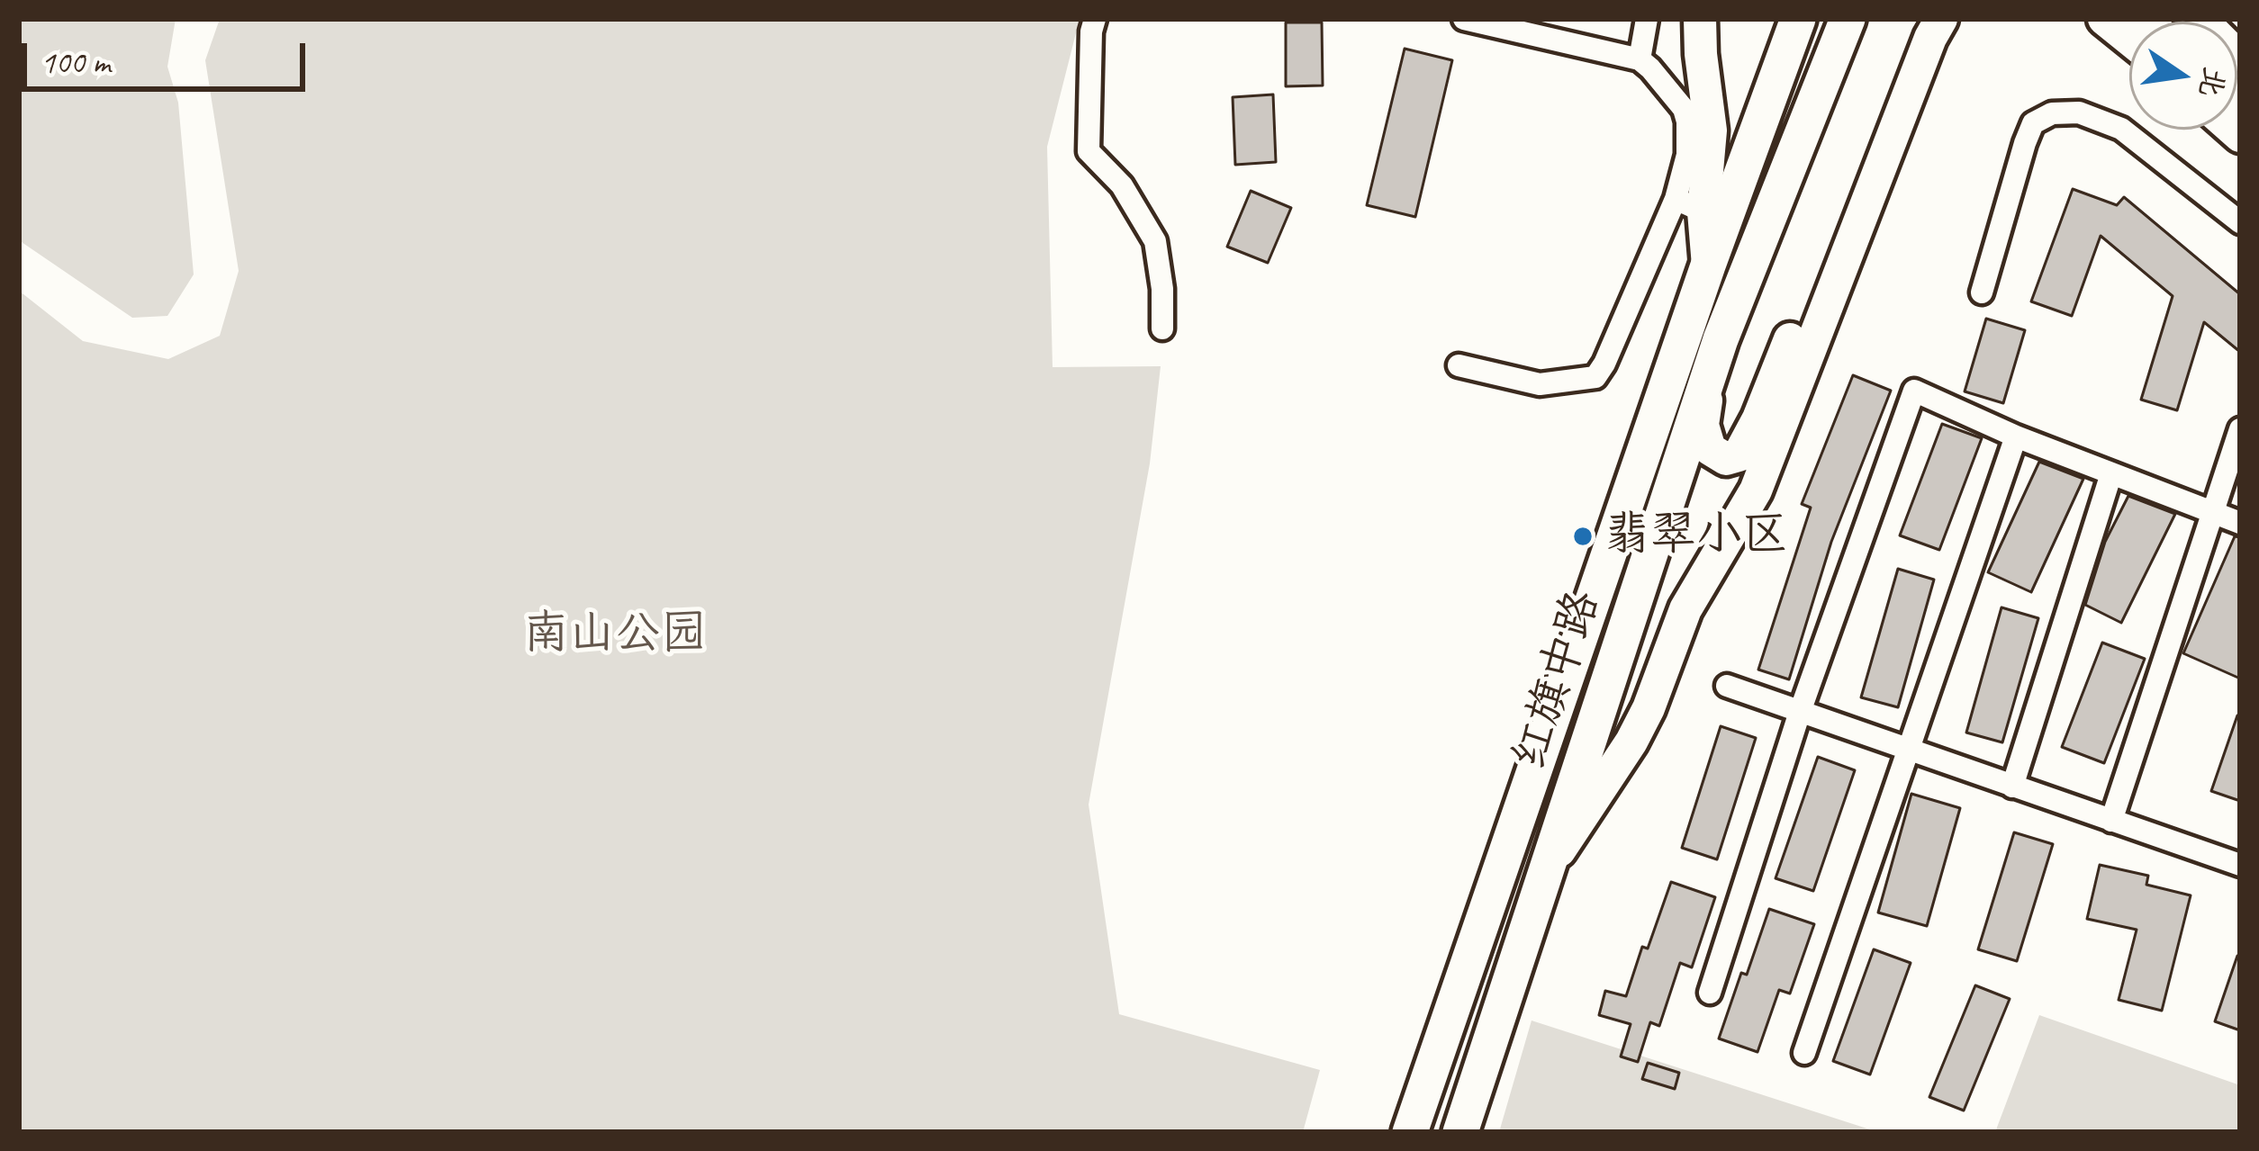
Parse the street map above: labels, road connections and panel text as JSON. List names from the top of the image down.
{
  "streets": {
    "main road": ["红旗中路"]
  },
  "parks": ["南山公园"],
  "places": ["翡翠小区"],
  "scale_bar": "100 m",
  "north": "right"
}
